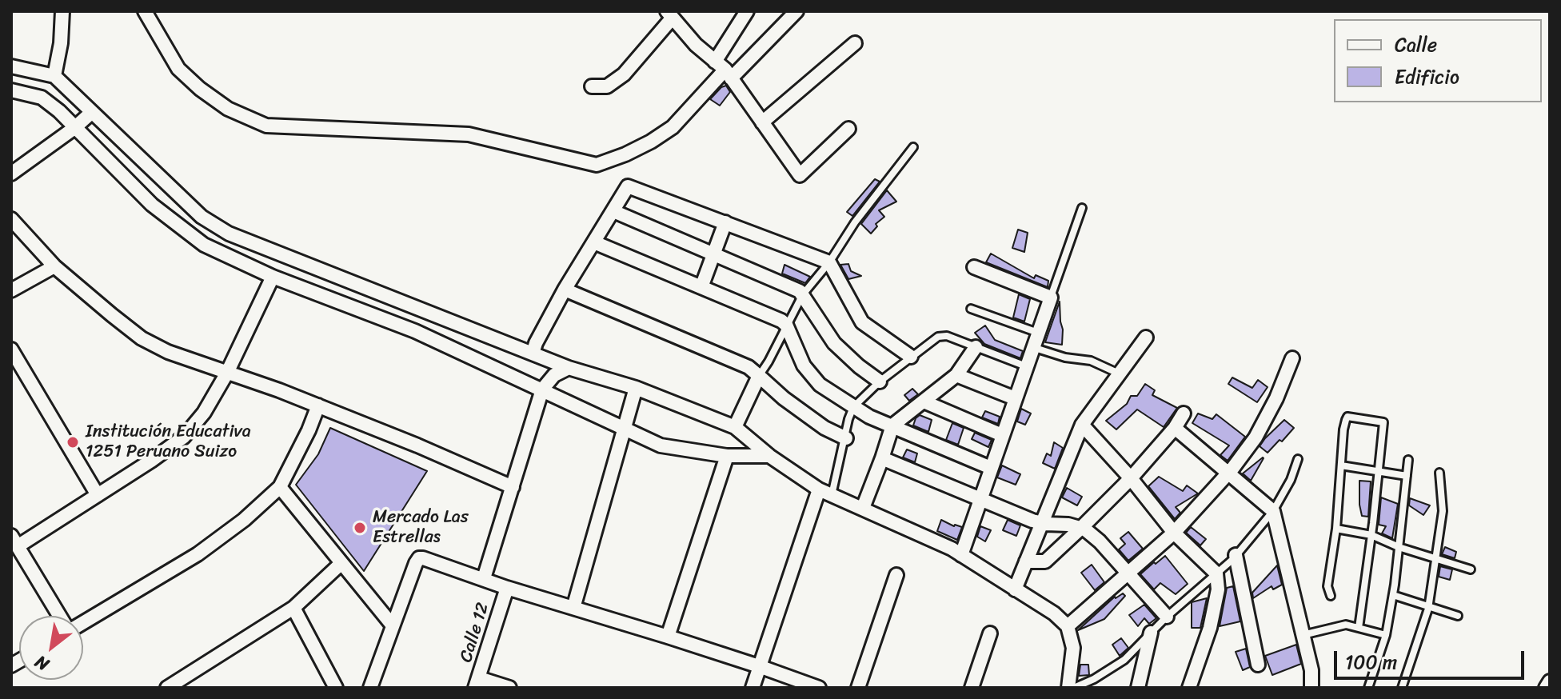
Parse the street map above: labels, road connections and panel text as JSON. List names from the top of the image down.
{
  "streets": {
    "street": ["Calle 12"]
  },
  "places": ["Institución Educativa 1251 Peruano Suizo", "Mercado Las Estrellas"],
  "legend": ["Calle", "Edificio"],
  "scale_bar": "100 m",
  "north": "bottom left"
}
